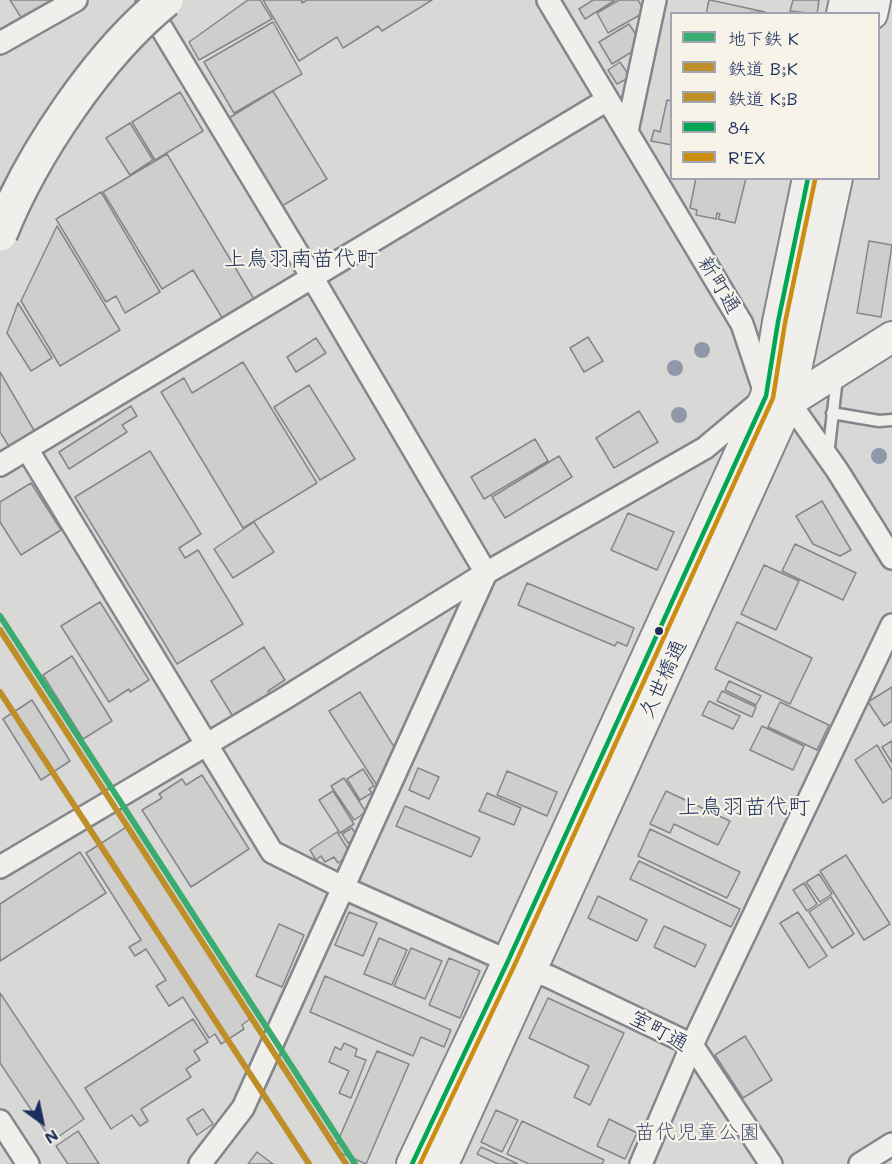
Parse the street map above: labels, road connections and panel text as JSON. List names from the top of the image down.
{
  "streets": {
    "street": ["新町通", "久世橋通", "室町通"]
  },
  "crossings": [
    ["新町通", "久世橋通"],
    ["久世橋通", "室町通"]
  ],
  "districts": ["上鳥羽南苗代町", "上鳥羽苗代町"],
  "parks": ["苗代児童公園"],
  "lines": [
    "transit line 84",
    "transit line R'EX",
    "metro line K",
    "rail line B;K",
    "rail line K;B"
  ],
  "legend": [
    "地下鉄 K",
    "鉄道 B;K",
    "鉄道 K;B",
    "84",
    "R'EX"
  ],
  "north": "bottom right"
}
